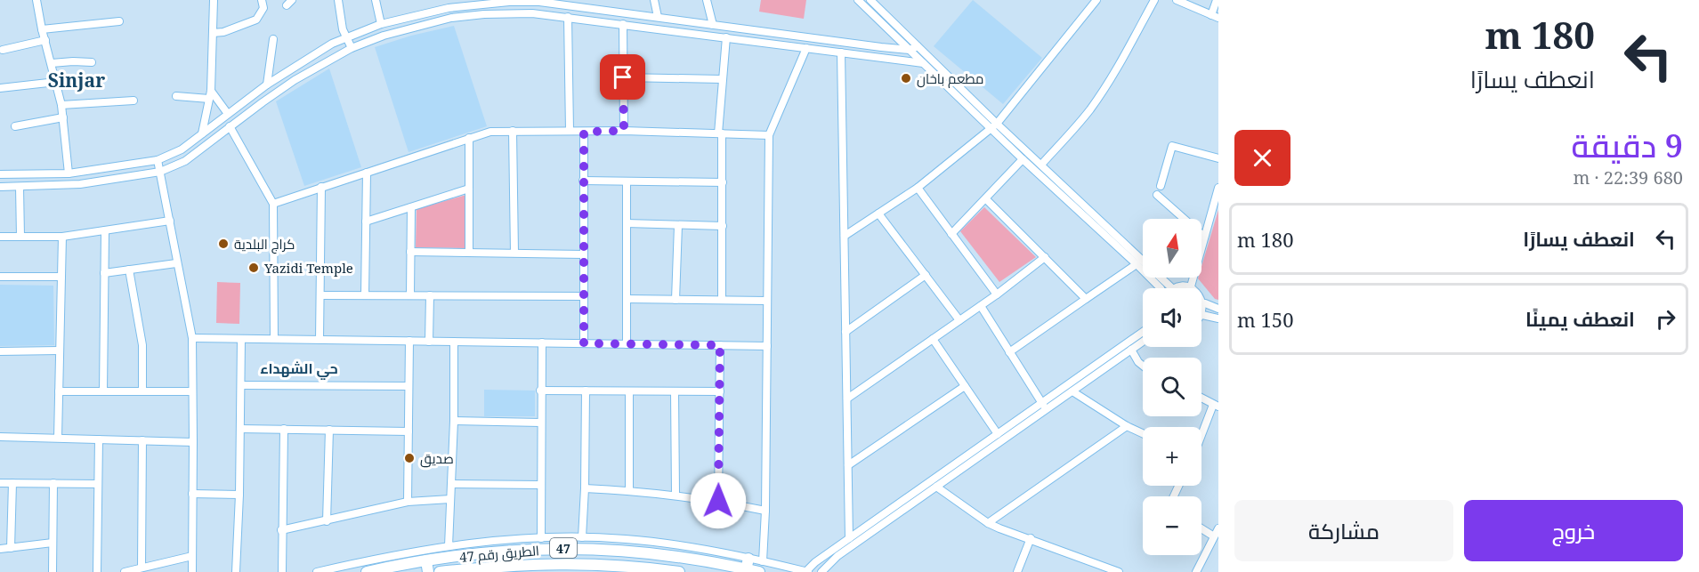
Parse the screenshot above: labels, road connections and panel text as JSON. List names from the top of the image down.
{
  "streets": {
    "highway": ["47", "الطريق رقم 47"]
  },
  "districts": ["Sinjar", "حي الشهداء"],
  "places": [
    "مطعم باخان",
    "كراج البلدية",
    "Yazidi Temple",
    "صديق"
  ],
  "north": "top",
  "page": {
    "turn": ["180 m", "انعطف يسارًا"],
    "heading": ["9 دقيقة", "680 m · 22:39"],
    "list": [
      {
        "name": "انعطف يسارًا",
        "value": "180 m"
      },
      {
        "name": "انعطف يمينًا",
        "value": "150 m"
      }
    ],
    "map_buttons": ["+", "−"],
    "buttons": ["خروج", "مشاركة"]
  }
}
